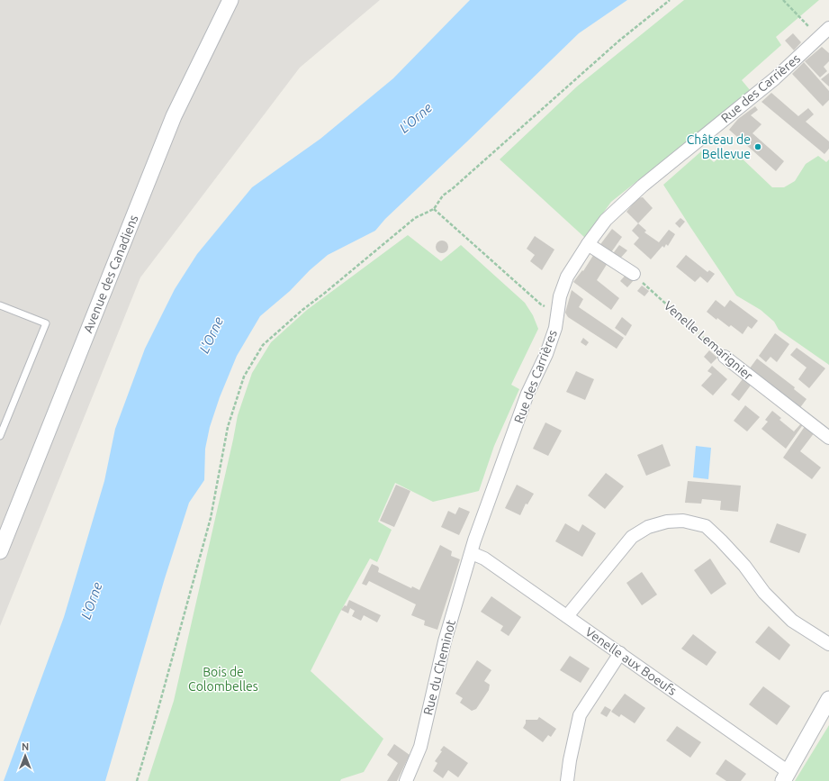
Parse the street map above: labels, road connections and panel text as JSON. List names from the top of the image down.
{
  "streets": {
    "street": [
      "Rue des Carrières",
      "Avenue des Canadiens",
      "Venelle Lemarignier",
      "Venelle aux Boeufs",
      "Rue du Cheminot"
    ]
  },
  "crossings": [
    ["Rue des Carrières", "Venelle aux Boeufs"],
    ["Rue des Carrières", "Rue du Cheminot"],
    ["Venelle aux Boeufs", "Rue du Cheminot"]
  ],
  "water": ["L'Orne"],
  "parks": ["Bois de Colombelles"],
  "places": ["Château de Bellevue"],
  "north": "top"
}
